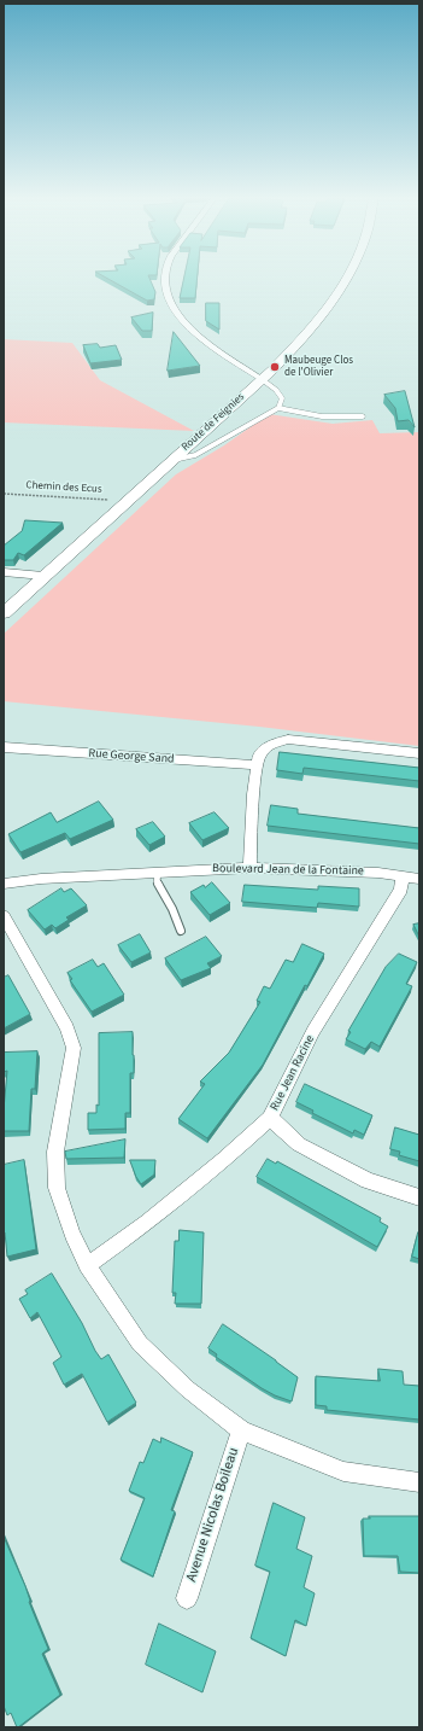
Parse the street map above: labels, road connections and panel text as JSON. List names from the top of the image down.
{
  "streets": {
    "street": [
      "Route de Feignies",
      "Rue George Sand",
      "Boulevard Jean de la Fontaine",
      "Rue Jean Racine",
      "Avenue Nicolas Boileau"
    ],
    "path": ["Chemin des Ecus"]
  },
  "crossings": [
    ["Route de Feignies", "Chemin des Ecus"],
    ["Boulevard Jean de la Fontaine", "Rue Jean Racine"],
    ["Rue Jean Racine", "Avenue Nicolas Boileau"]
  ],
  "places": ["Maubeuge Clos de l'Olivier"]
}
